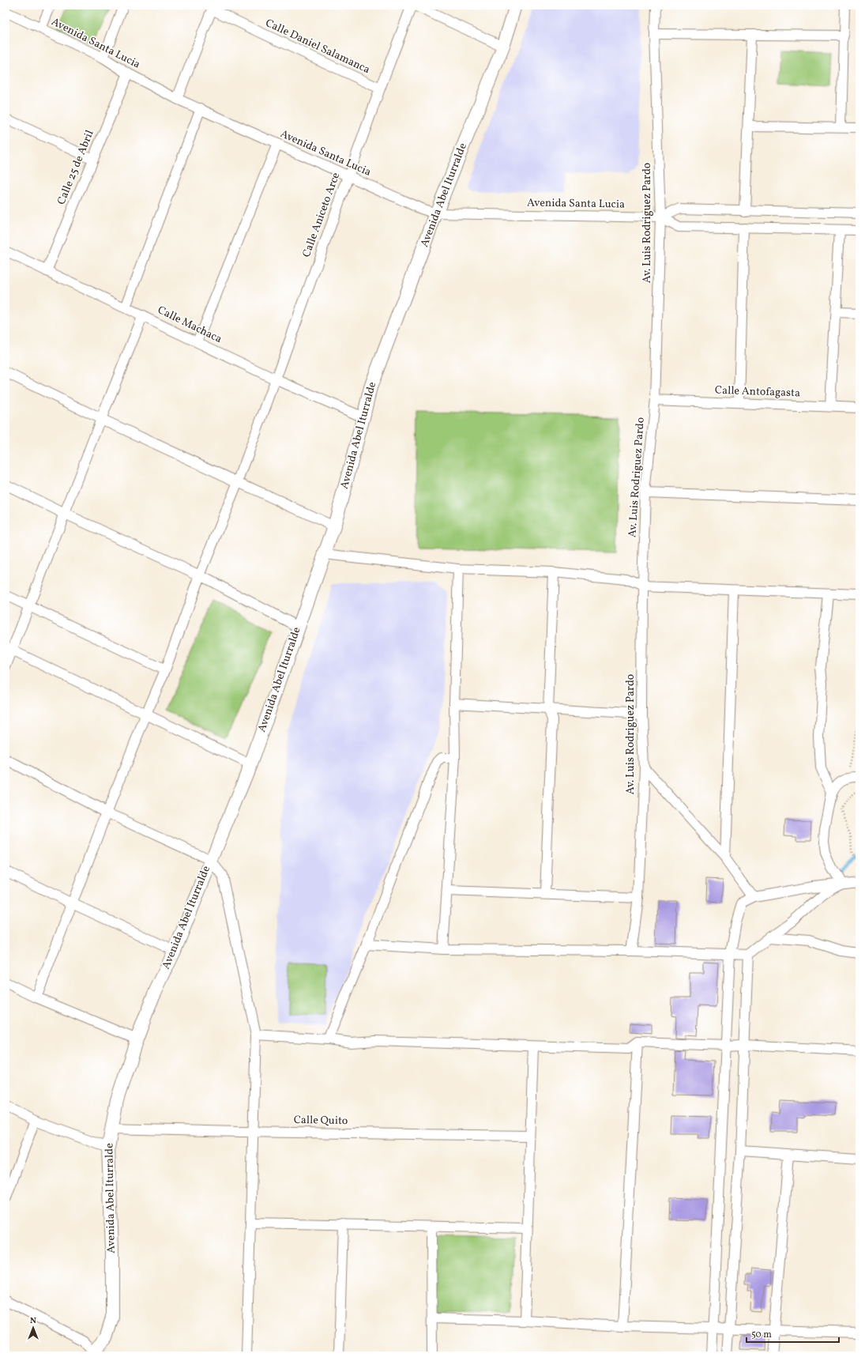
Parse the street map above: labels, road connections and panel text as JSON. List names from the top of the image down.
{
  "streets": {
    "street": [
      "Avenida Santa Lucia",
      "Calle Daniel Salamanca",
      "Calle 25 de Abril",
      "Avenida Abel Iturralde",
      "Calle Aniceto Arce",
      "Av. Luis Rodriguez Pardo",
      "Calle Machaca",
      "Calle Antofagasta",
      "Calle Quito"
    ]
  },
  "crossings": [
    ["Avenida Santa Lucia", "Calle 25 de Abril"],
    ["Avenida Santa Lucia", "Avenida Abel Iturralde"],
    ["Avenida Santa Lucia", "Calle Aniceto Arce"],
    ["Avenida Santa Lucia", "Av. Luis Rodriguez Pardo"],
    ["Calle Daniel Salamanca", "Calle Aniceto Arce"],
    ["Calle 25 de Abril", "Calle Machaca"],
    ["Avenida Abel Iturralde", "Calle Machaca"],
    ["Avenida Abel Iturralde", "Calle Quito"],
    ["Calle Aniceto Arce", "Calle Machaca"],
    ["Av. Luis Rodriguez Pardo", "Calle Antofagasta"]
  ],
  "scale_bar": "50 m",
  "north": "top"
}
